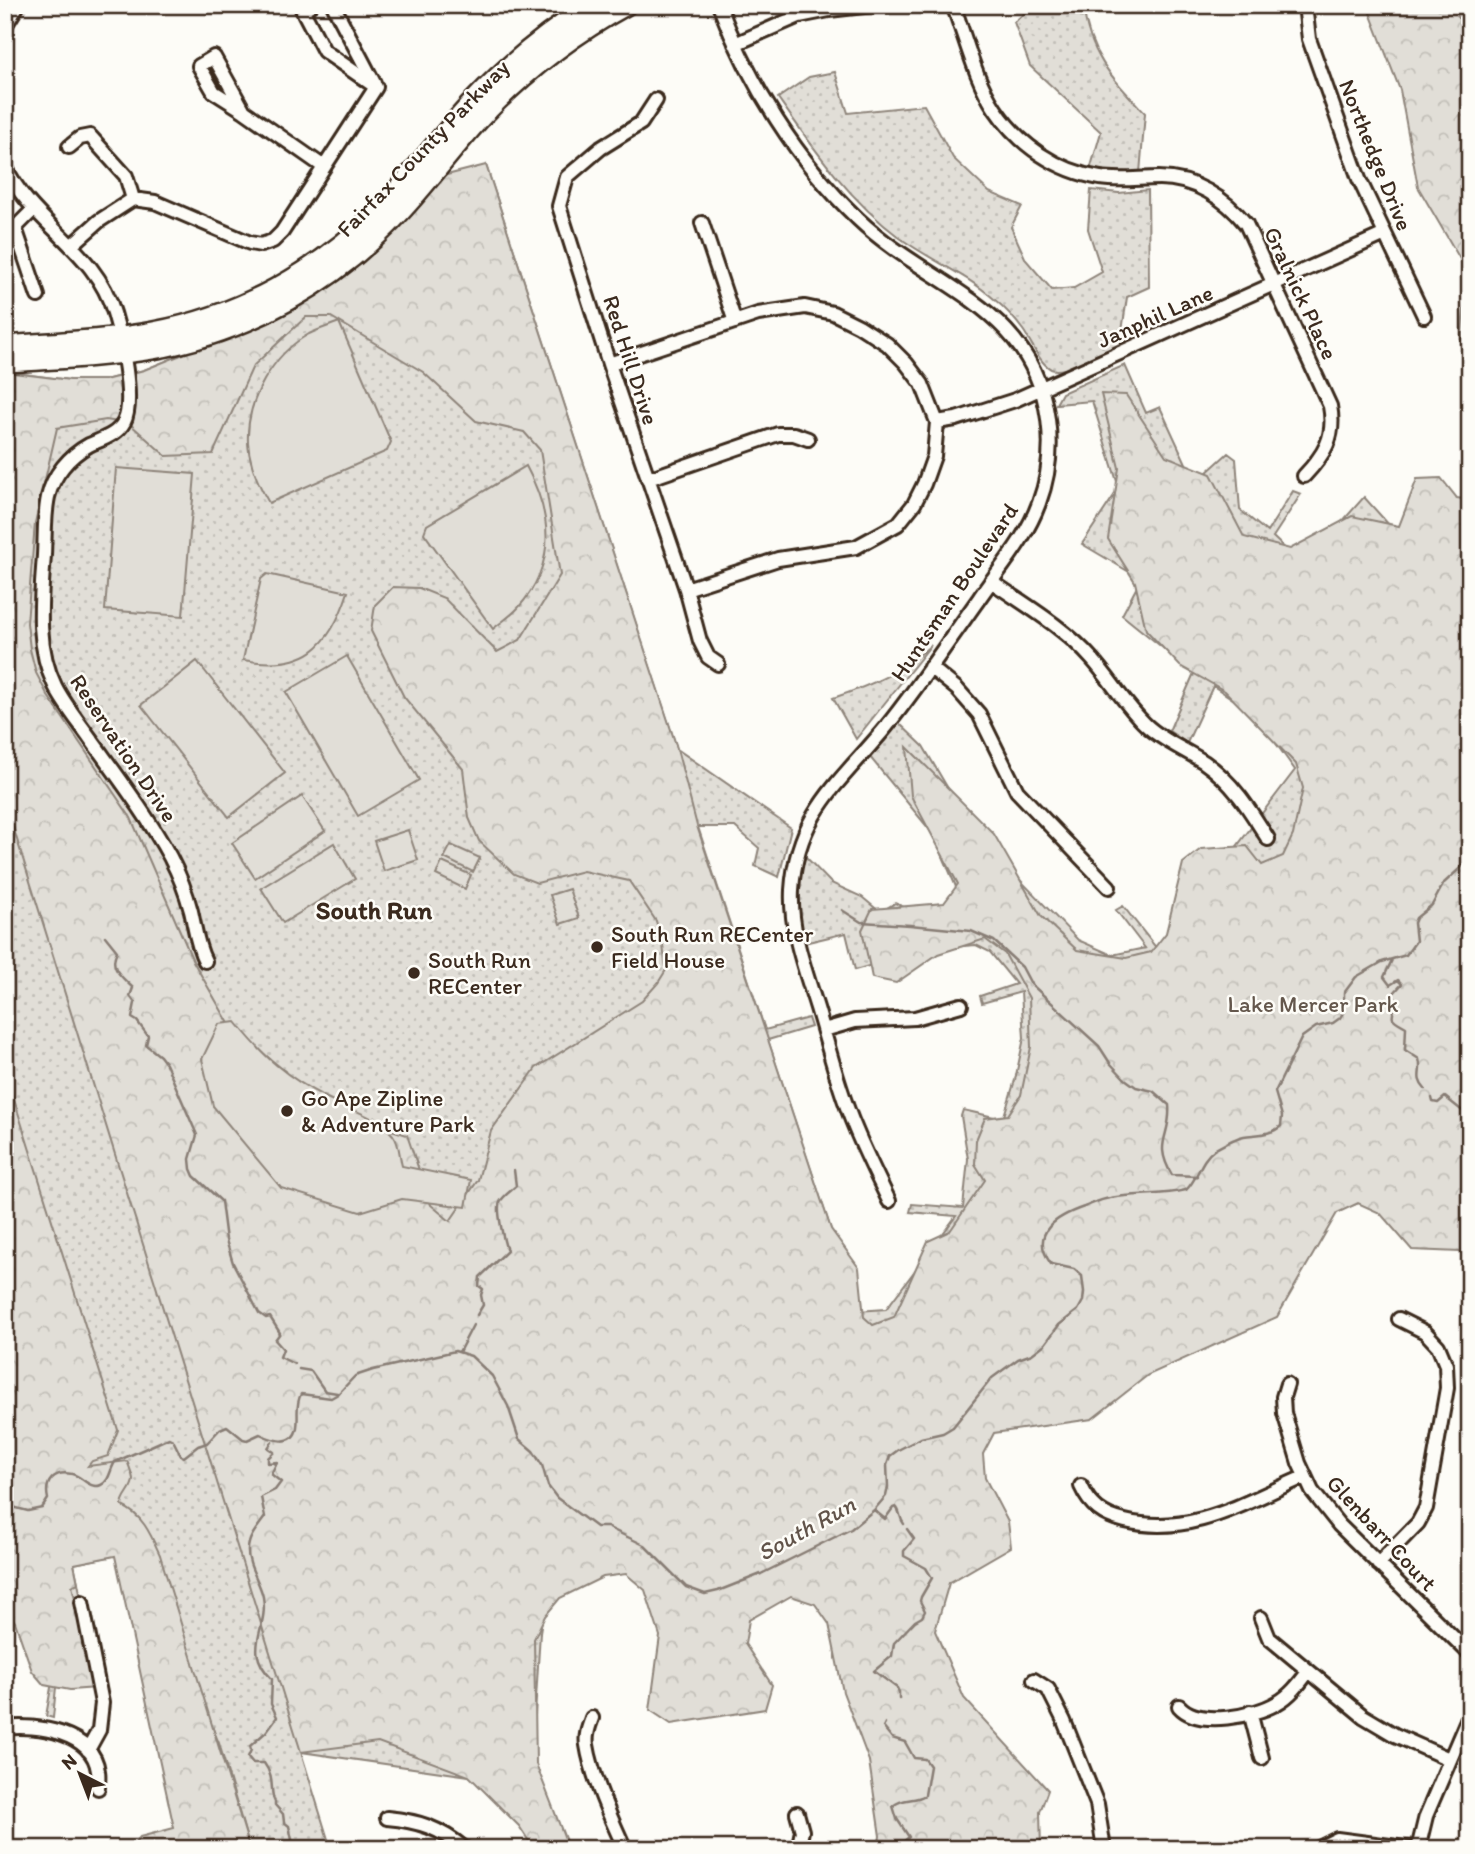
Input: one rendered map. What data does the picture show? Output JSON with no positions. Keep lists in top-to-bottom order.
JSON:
{
  "streets": {
    "highway": ["Fairfax County Parkway"],
    "street": [
      "Northedge Drive",
      "Gralnick Place",
      "Janphil Lane",
      "Red Hill Drive",
      "Huntsman Boulevard",
      "Reservation Drive",
      "Glenbarr Court"
    ]
  },
  "crossings": [
    ["Fairfax County Parkway", "Reservation Drive"],
    ["Northedge Drive", "Janphil Lane"],
    ["Gralnick Place", "Janphil Lane"],
    ["Janphil Lane", "Huntsman Boulevard"]
  ],
  "districts": ["South Run"],
  "water": ["South Run"],
  "parks": ["Lake Mercer Park"],
  "places": ["South Run RECenter Field House", "South Run RECenter", "Go Ape Zipline & Adventure Park"],
  "north": "top left"
}
